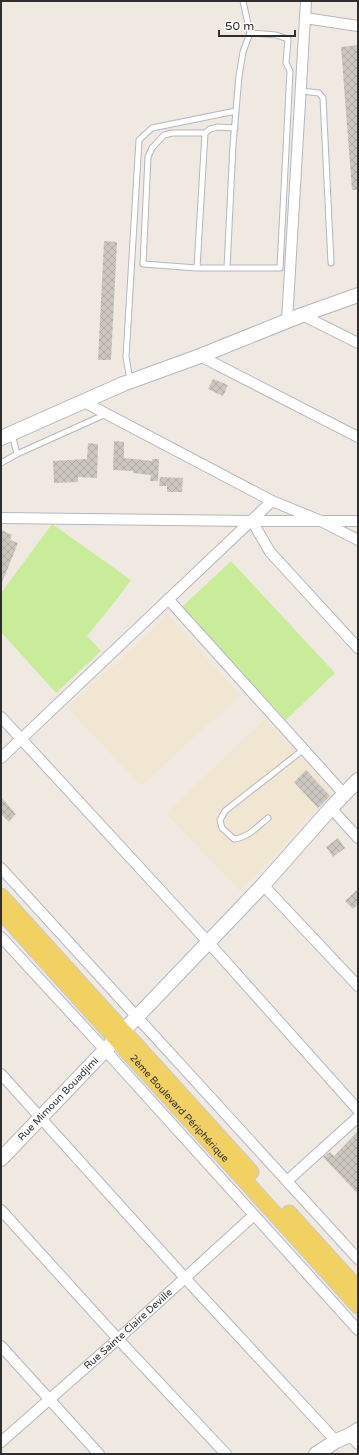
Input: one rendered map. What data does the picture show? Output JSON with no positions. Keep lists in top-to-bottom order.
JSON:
{
  "streets": {
    "main road": ["2ème Boulevard Périphérique"],
    "street": ["Rue Mimoun Bouadjimi", "Rue Sainte Claire Deville"]
  },
  "crossings": [
    ["Rue Mimoun Bouadjimi", "2ème Boulevard Périphérique"]
  ],
  "scale_bar": "50 m"
}
